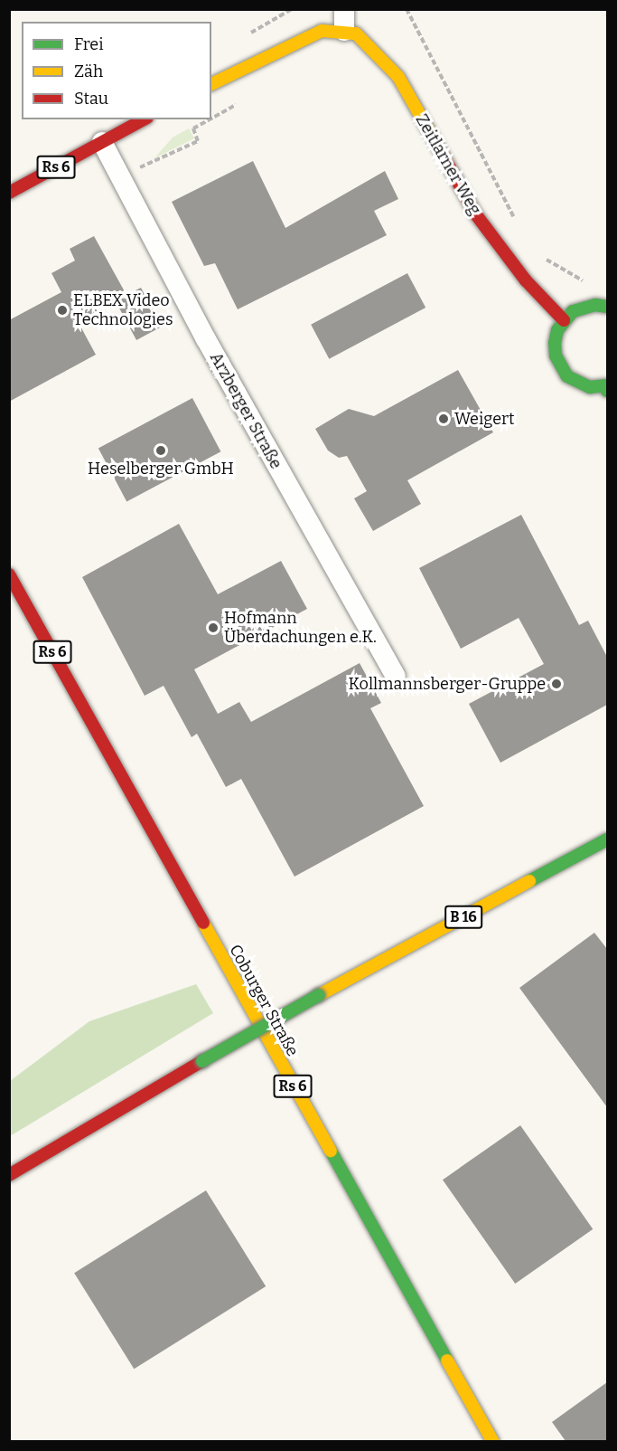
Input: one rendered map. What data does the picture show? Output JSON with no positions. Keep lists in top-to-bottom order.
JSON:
{
  "streets": {
    "main road": [
      "Zeitlarner Weg",
      "Rs 6",
      "B 16",
      "Coburger Straße"
    ],
    "street": ["Arzberger Straße"]
  },
  "crossings": [
    ["Rs 6", "Arzberger Straße"]
  ],
  "places": [
    "ELBEX Video Technologies",
    "Weigert",
    "Heselberger GmbH",
    "Hofmann Überdachungen e.K.",
    "Kollmannsberger-Gruppe"
  ],
  "legend": ["Frei", "Zäh", "Stau"]
}
